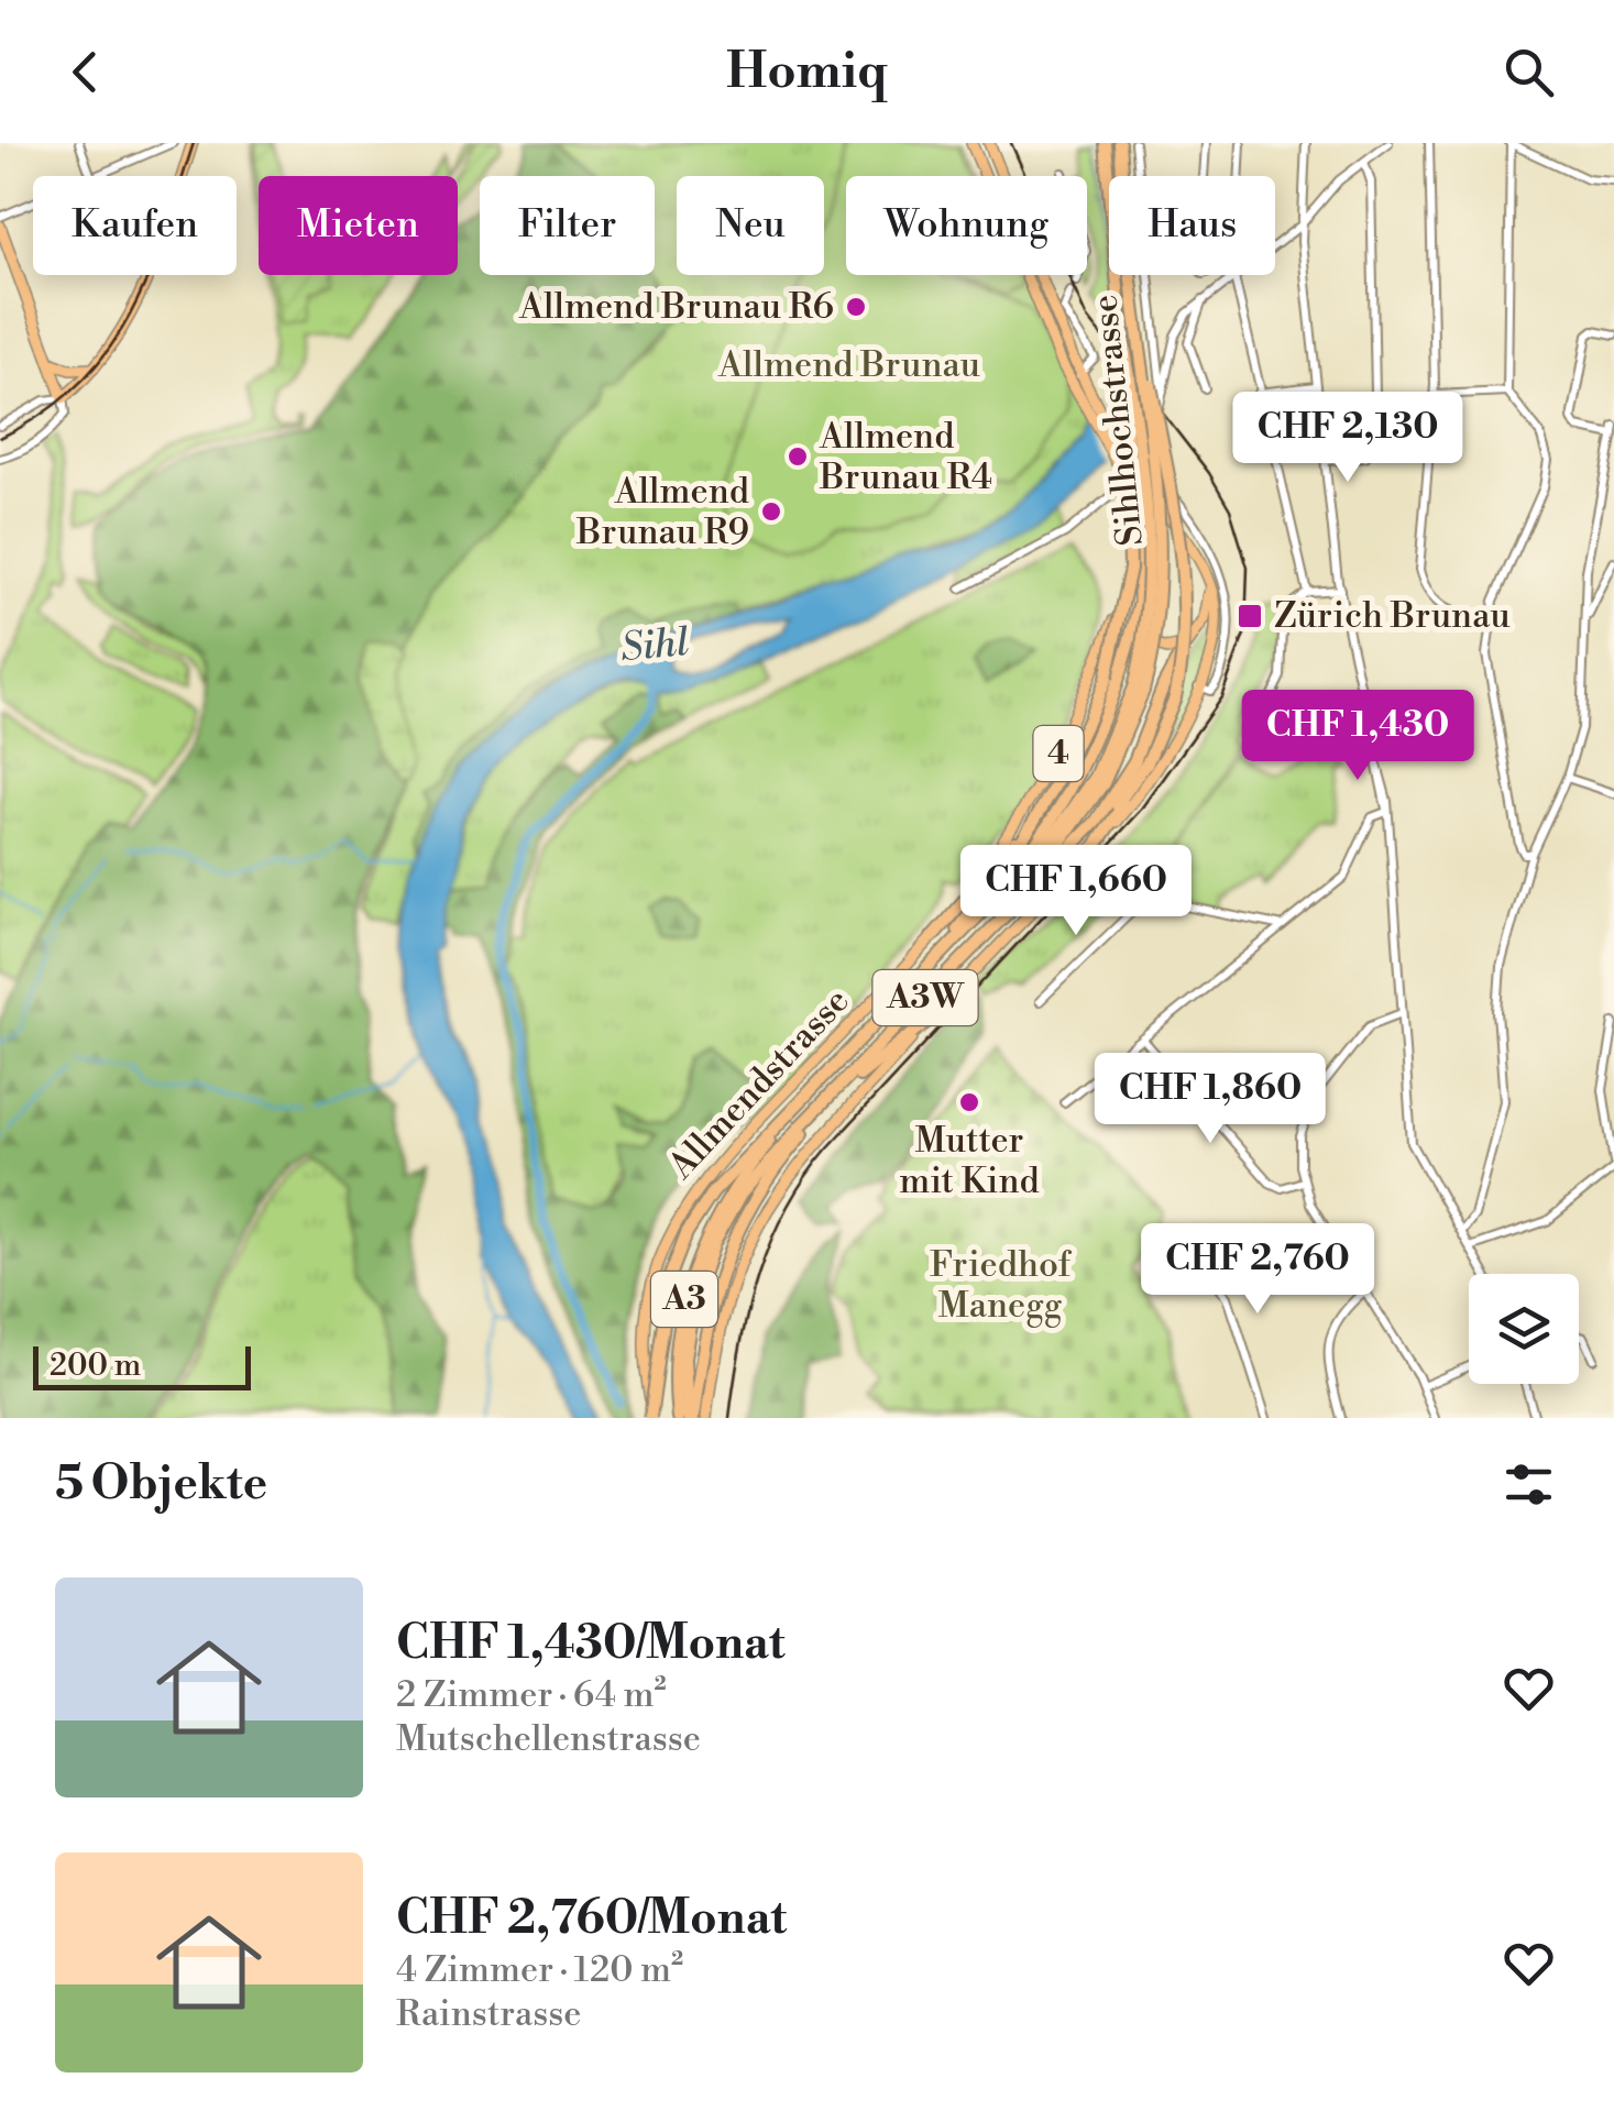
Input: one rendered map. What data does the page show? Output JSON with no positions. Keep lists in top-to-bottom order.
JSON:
{
  "streets": {
    "highway": ["Sihlhochstrasse", "A3W", "A3"],
    "main road": ["4", "Allmendstrasse"]
  },
  "crossings": [
    ["Sihlhochstrasse", "A3W"],
    ["4", "Allmendstrasse"],
    ["A3W", "A3"],
    ["Allmendstrasse", "A3"]
  ],
  "water": ["Sihl"],
  "parks": ["Allmend Brunau", "Friedhof Manegg"],
  "places": {
    "other": [
      "Allmend Brunau R6",
      "Allmend Brunau R4",
      "Allmend Brunau R9",
      "Mutter mit Kind"
    ],
    "transit": ["Zürich Brunau"]
  },
  "scale_bar": "200 m",
  "page": {
    "header": "Homiq",
    "chip": [
      "Kaufen",
      "Mieten",
      "Filter",
      "Neu",
      "Wohnung",
      "Haus"
    ],
    "price": [
      "CHF 2,130",
      "CHF 1,430",
      "CHF 1,660",
      "CHF 1,860",
      "CHF 2,760"
    ],
    "scale": "200 m",
    "heading": "5 Objekte",
    "list": [
      {
        "name": "CHF 1,430/Monat",
        "note": "2 Zimmer · 64 m² · Mutschellenstrasse"
      },
      {
        "name": "CHF 2,760/Monat",
        "note": "4 Zimmer · 120 m² · Rainstrasse"
      }
    ]
  }
}
